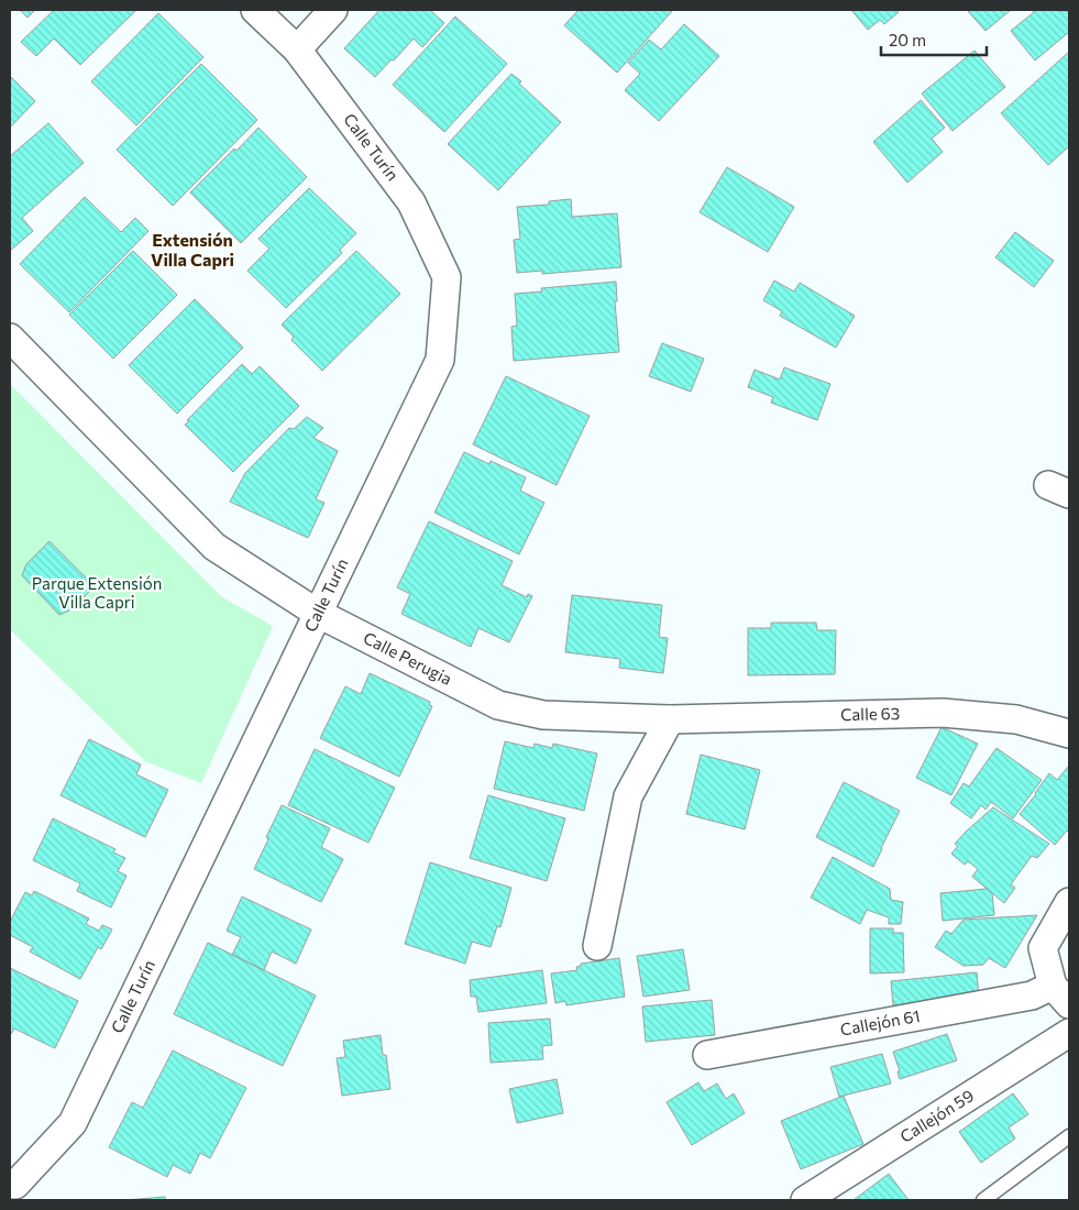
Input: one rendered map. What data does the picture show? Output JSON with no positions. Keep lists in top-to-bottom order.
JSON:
{
  "streets": {
    "street": [
      "Calle Turín",
      "Calle Perugia",
      "Calle 63",
      "Callejón 61",
      "Callejón 59"
    ]
  },
  "crossings": [
    ["Calle Turín", "Calle Perugia"],
    ["Calle Perugia", "Calle 63"]
  ],
  "districts": ["Extensión Villa Capri"],
  "parks": ["Parque Extensión Villa Capri"],
  "scale_bar": "20 m"
}
